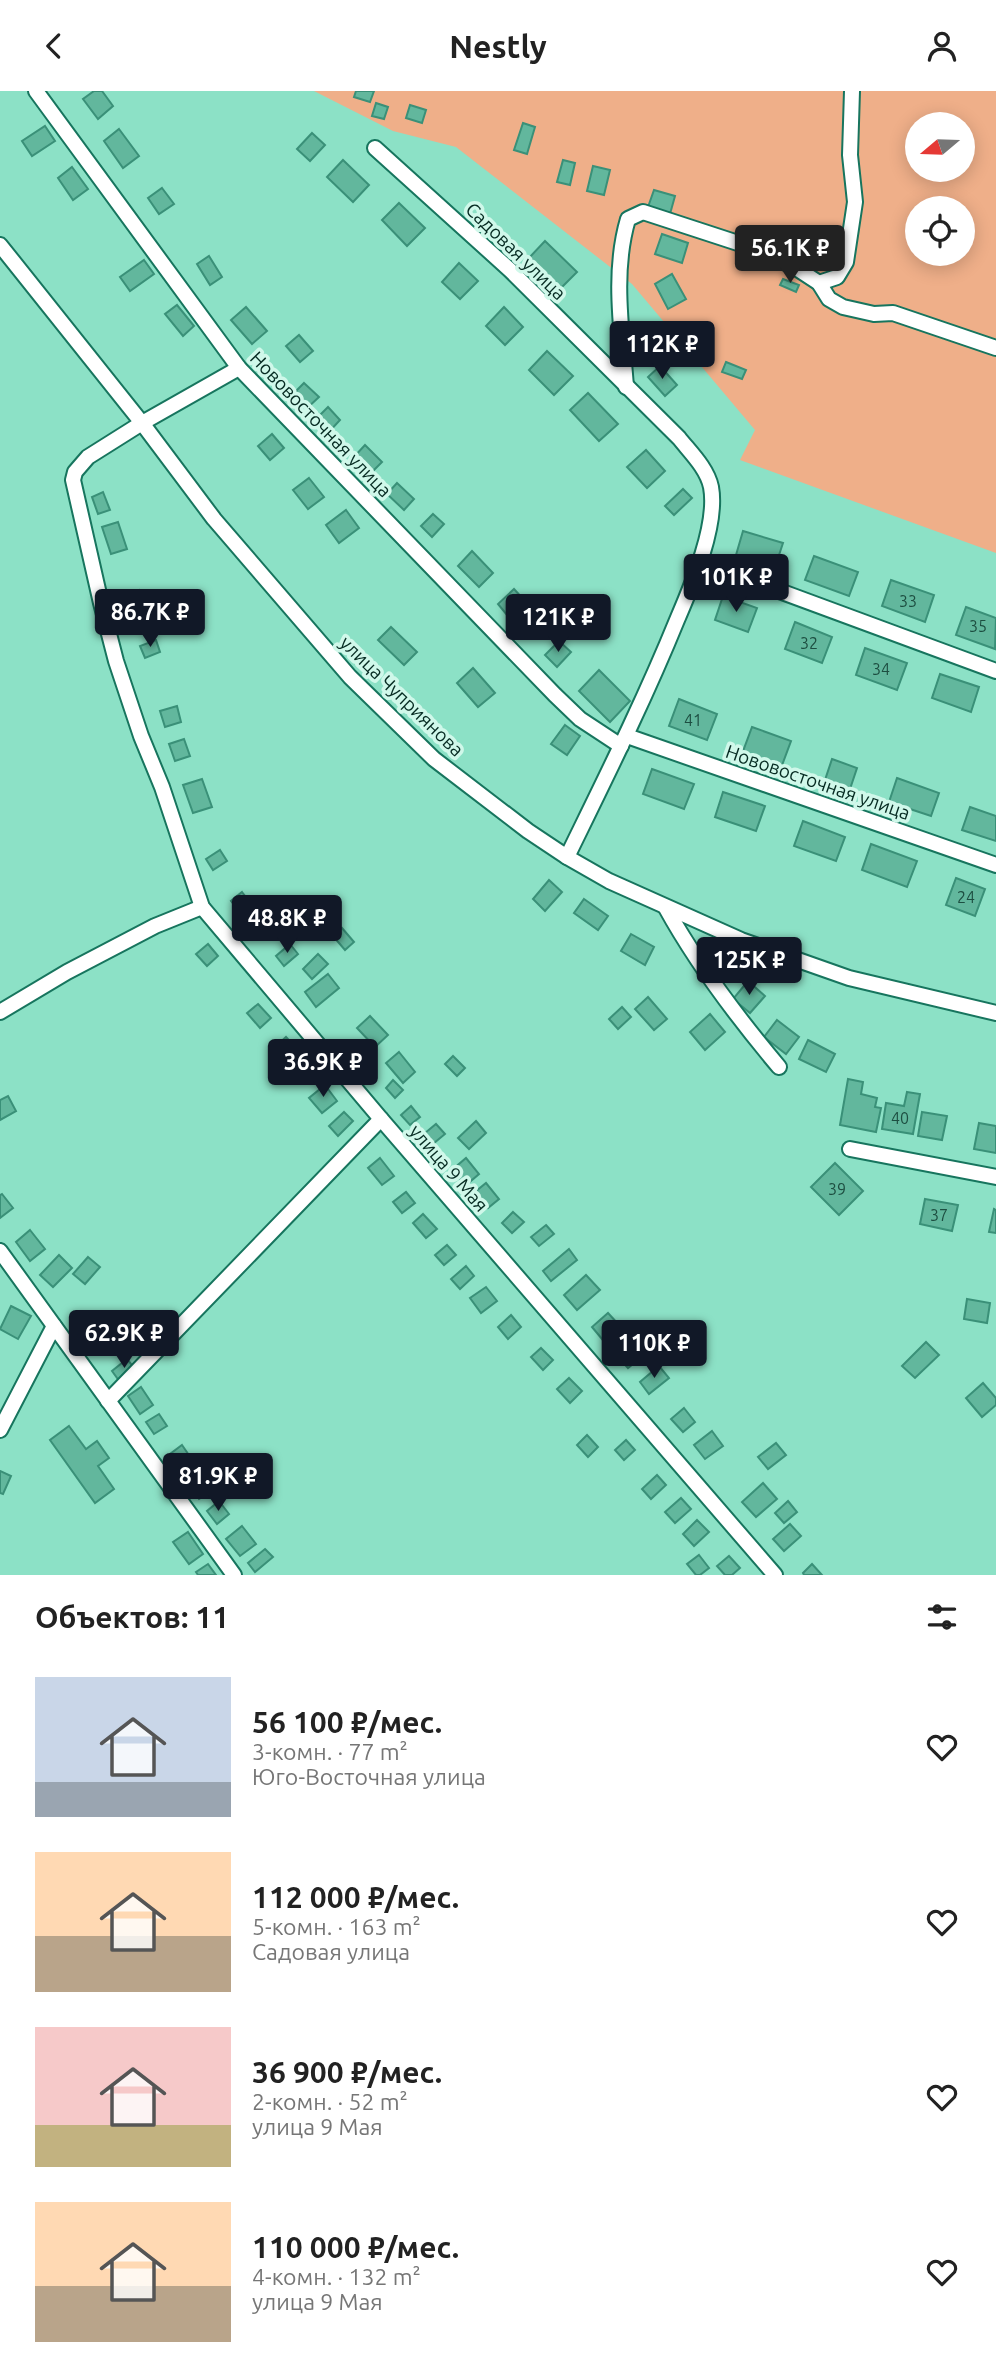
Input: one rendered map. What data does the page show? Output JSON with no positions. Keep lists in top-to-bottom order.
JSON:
{
  "streets": {
    "street": [
      "Садовая улица",
      "Нововосточная улица",
      "улица Чуприянова",
      "улица 9 Мая"
    ]
  },
  "crossings": [
    ["Садовая улица", "Нововосточная улица"],
    ["Садовая улица", "улица Чуприянова"],
    ["Нововосточная улица", "улица 9 Мая"],
    ["улица Чуприянова", "улица 9 Мая"]
  ],
  "house_numbers": [
    "33",
    "35",
    "32",
    "34",
    "41",
    "24",
    "40",
    "39",
    "37"
  ],
  "north": "left",
  "page": {
    "header": "Nestly",
    "price": [
      "56.1K ₽",
      "112K ₽",
      "101K ₽",
      "86.7K ₽",
      "121K ₽",
      "48.8K ₽",
      "125K ₽",
      "36.9K ₽",
      "62.9K ₽",
      "110K ₽",
      "81.9K ₽"
    ],
    "heading": "Объектов: 11",
    "list": [
      {
        "name": "56 100 ₽/мес.",
        "note": "3-комн. · 77 m² · Юго-Восточная улица"
      },
      {
        "name": "112 000 ₽/мес.",
        "note": "5-комн. · 163 m² · Садовая улица"
      },
      {
        "name": "36 900 ₽/мес.",
        "note": "2-комн. · 52 m² · улица 9 Мая"
      },
      {
        "name": "110 000 ₽/мес.",
        "note": "4-комн. · 132 m² · улица 9 Мая"
      }
    ]
  }
}
